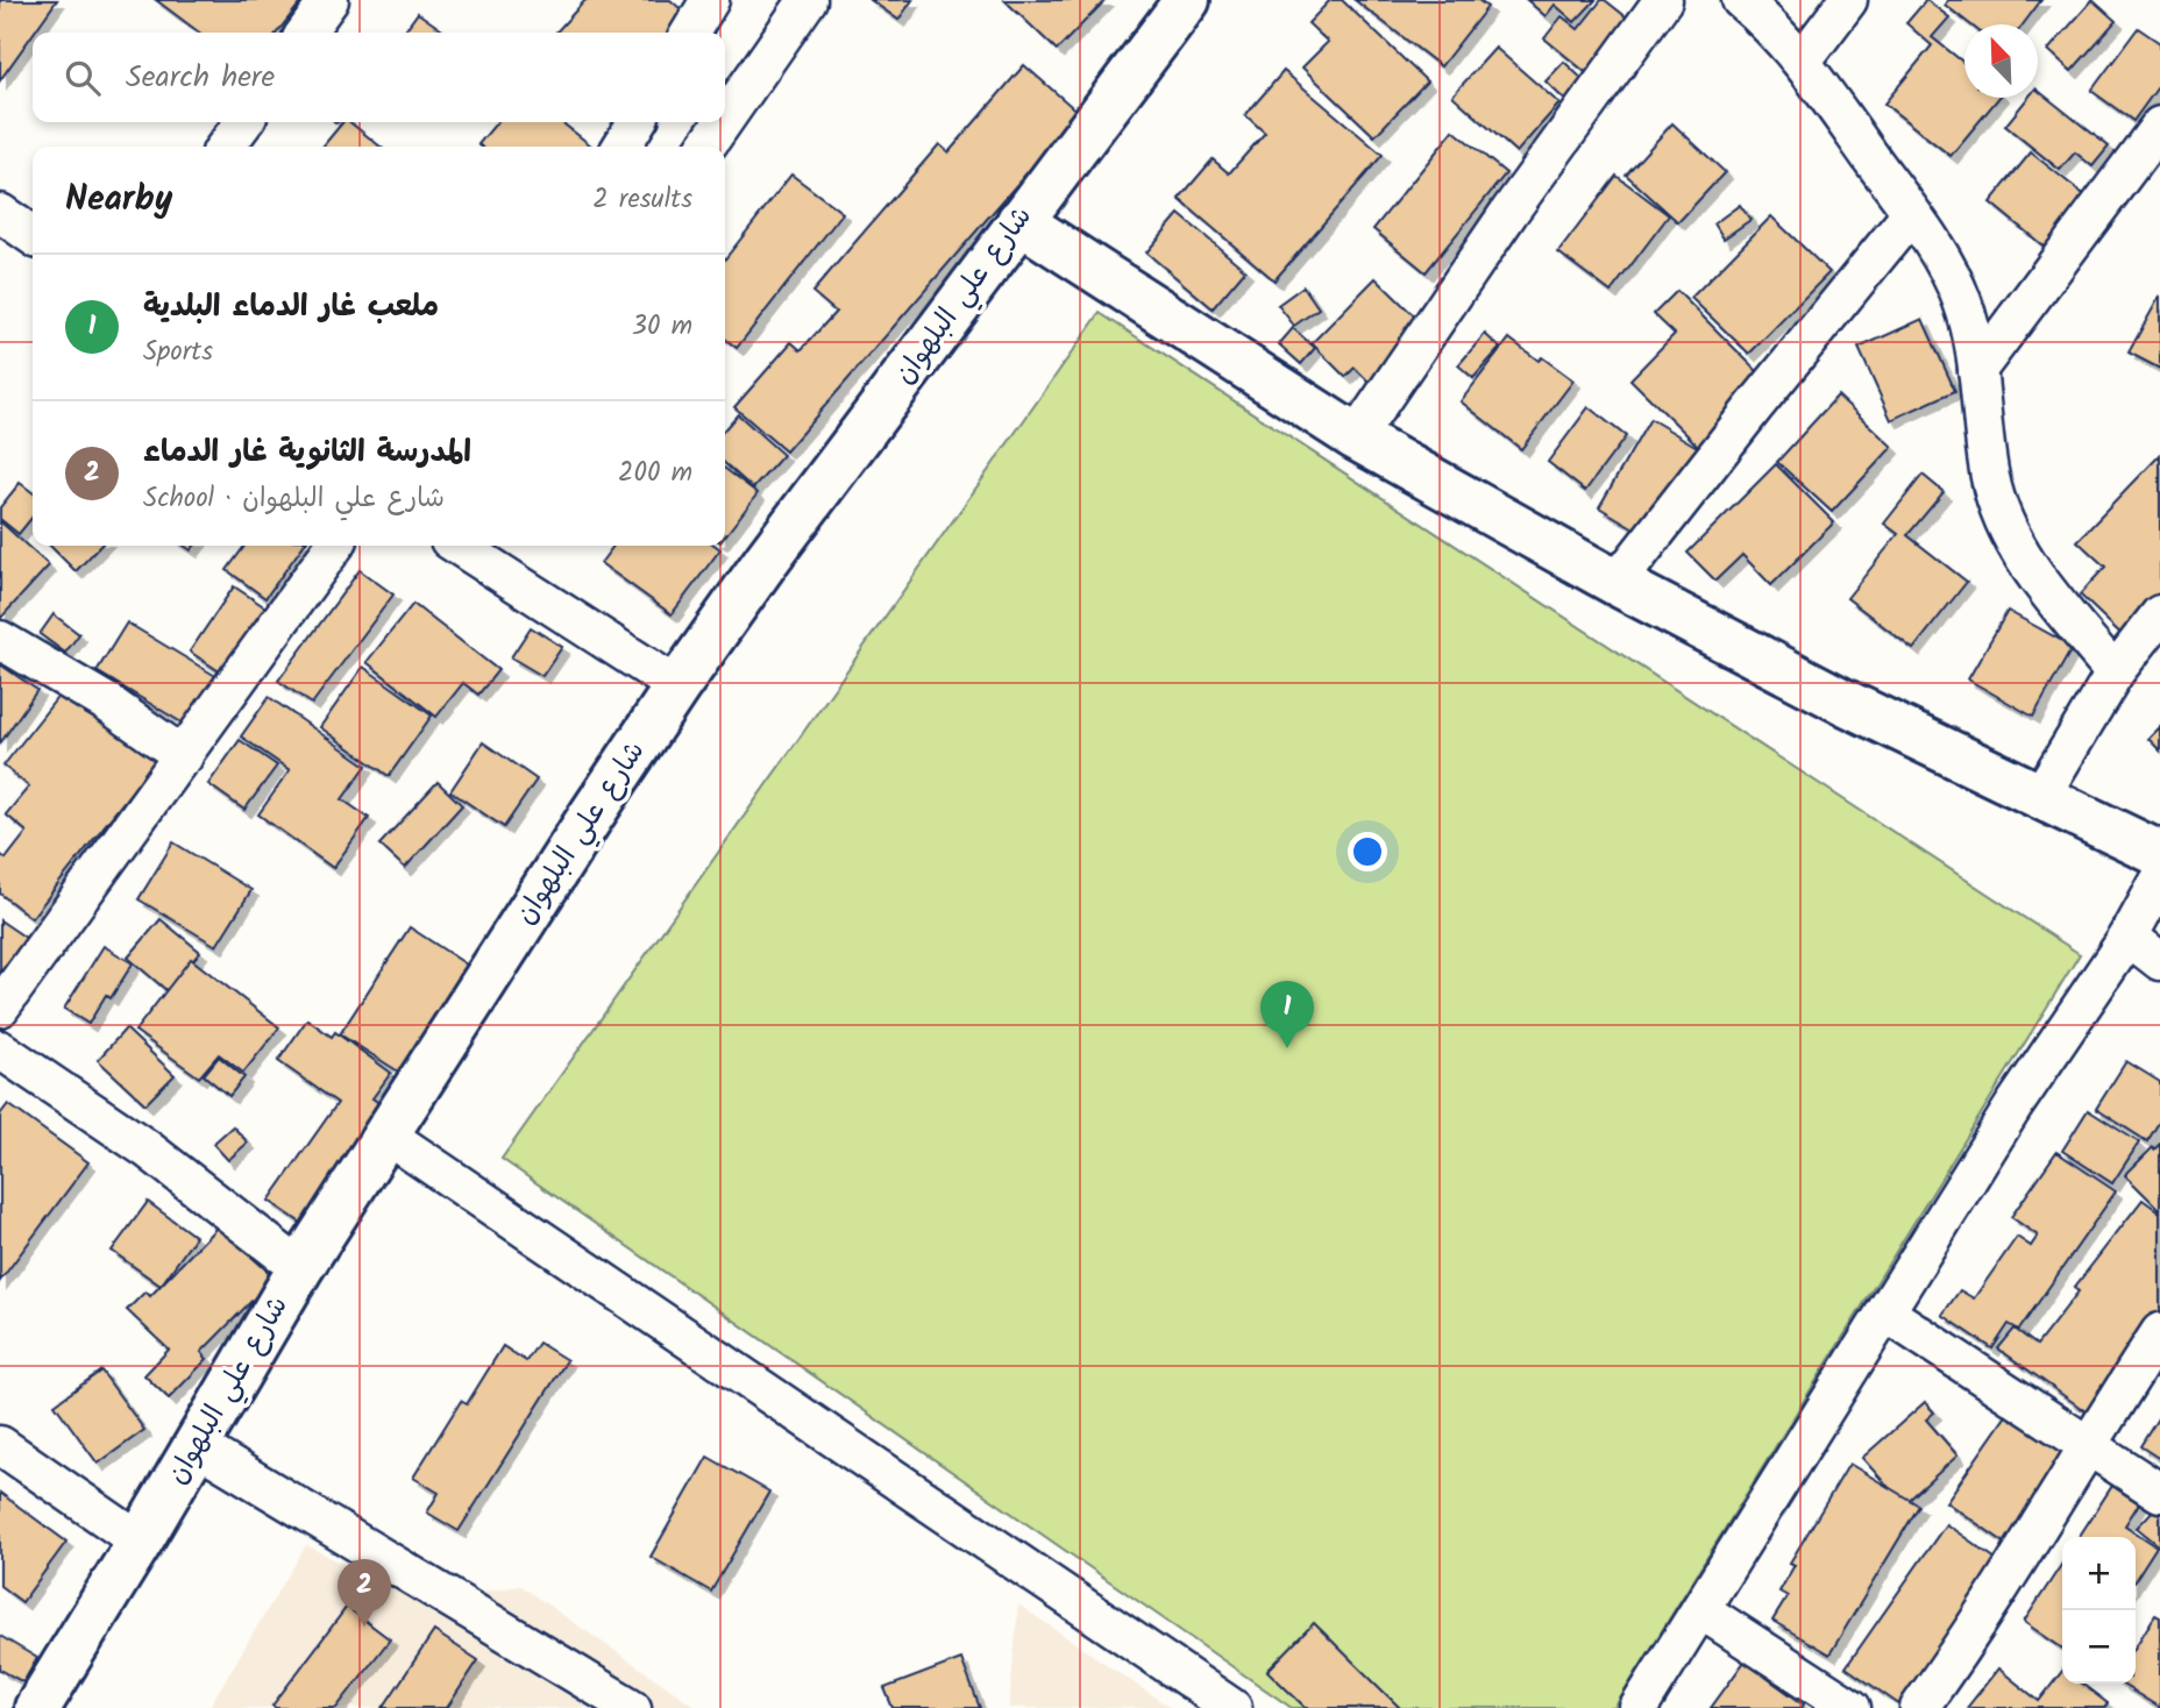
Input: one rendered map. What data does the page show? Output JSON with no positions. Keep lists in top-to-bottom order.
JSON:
{
  "streets": {
    "street": ["شارع علي البلهوان"]
  },
  "north": "top left",
  "page": {
    "search": "Search here",
    "heading": ["Nearby", "2 results"],
    "list": [
      {
        "mark": "1",
        "name": "ملعب غار الدماء البلدية",
        "note": "Sports",
        "value": "30 m"
      },
      {
        "mark": "2",
        "name": "المدرسة الثانوية غار الدماء",
        "note": "School · شارع علي البلهوان",
        "value": "200 m"
      }
    ],
    "pins": ["1", "2"],
    "map_buttons": ["+", "−"]
  }
}
